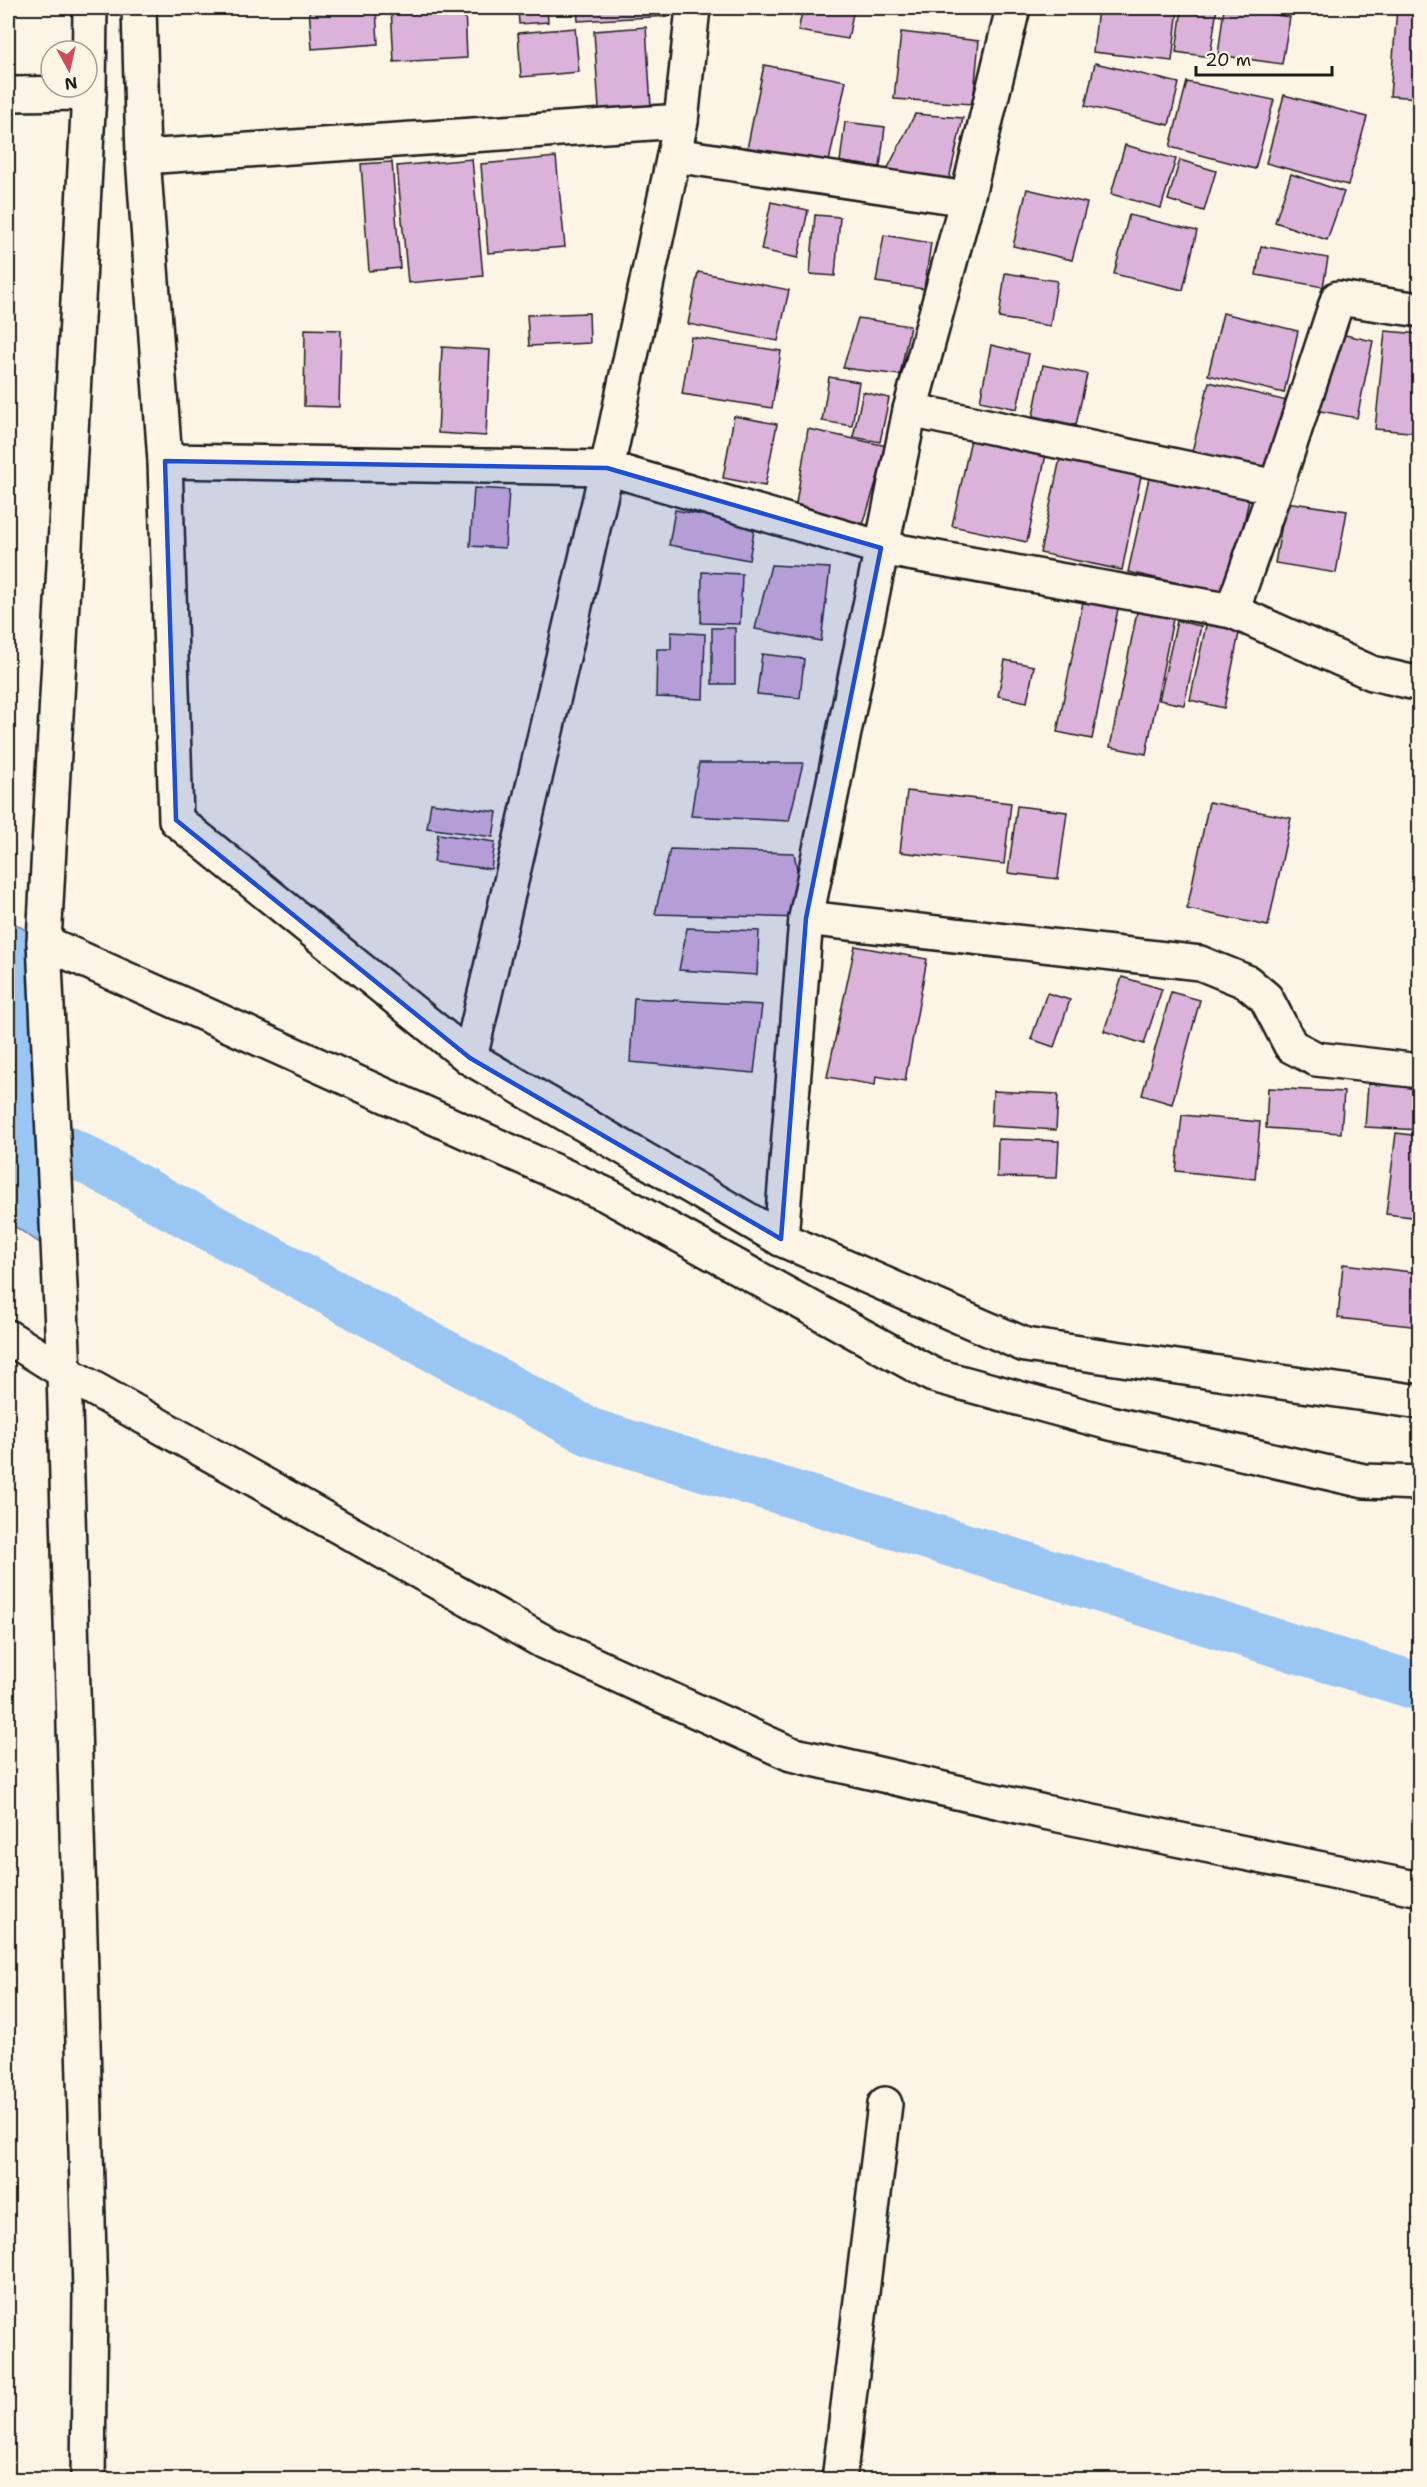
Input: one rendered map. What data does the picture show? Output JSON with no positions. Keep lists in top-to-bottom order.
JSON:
{
  "scale_bar": "20 m",
  "north": "bottom"
}
